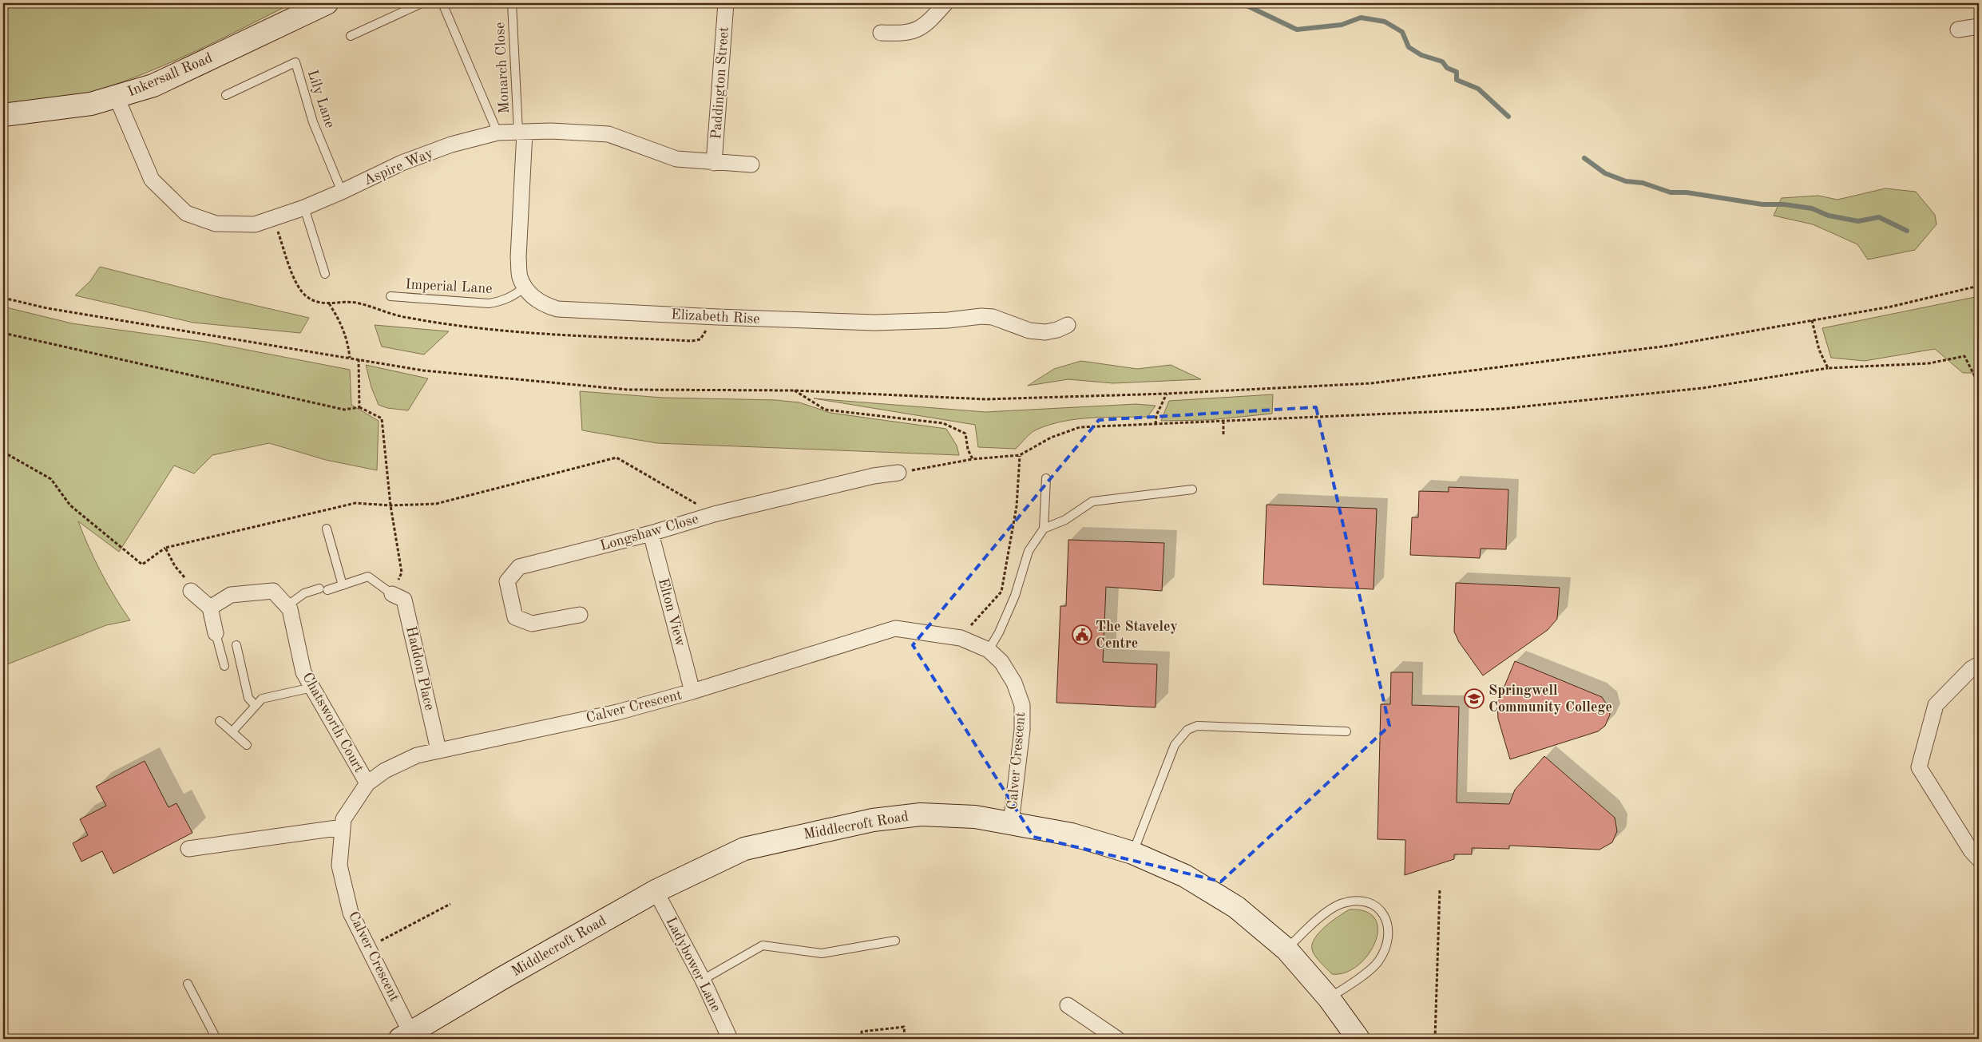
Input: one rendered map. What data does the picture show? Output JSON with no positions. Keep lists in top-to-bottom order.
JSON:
{
  "streets": {
    "street": [
      "Inkersall Road",
      "Paddington Street",
      "Aspire Way",
      "Elizabeth Rise",
      "Longshaw Close",
      "Elton View",
      "Haddon Place",
      "Calver Crescent",
      "Chatsworth Court",
      "Middlecroft Road",
      "Ladybower Lane"
    ],
    "lane": ["Monarch Close", "Lily Lane", "Imperial Lane"]
  },
  "crossings": [
    ["Monarch Close", "Aspire Way"],
    ["Monarch Close", "Elizabeth Rise"],
    ["Inkersall Road", "Aspire Way"],
    ["Paddington Street", "Aspire Way"],
    ["Lily Lane", "Aspire Way"],
    ["Aspire Way", "Elizabeth Rise"],
    ["Imperial Lane", "Elizabeth Rise"],
    ["Longshaw Close", "Elton View"],
    ["Elton View", "Calver Crescent"],
    ["Haddon Place", "Calver Crescent"],
    ["Calver Crescent", "Chatsworth Court"],
    ["Calver Crescent", "Middlecroft Road"],
    ["Middlecroft Road", "Ladybower Lane"]
  ],
  "places": {
    "public building": ["The Staveley Centre"],
    "school or university": ["Springwell Community College"]
  }
}
